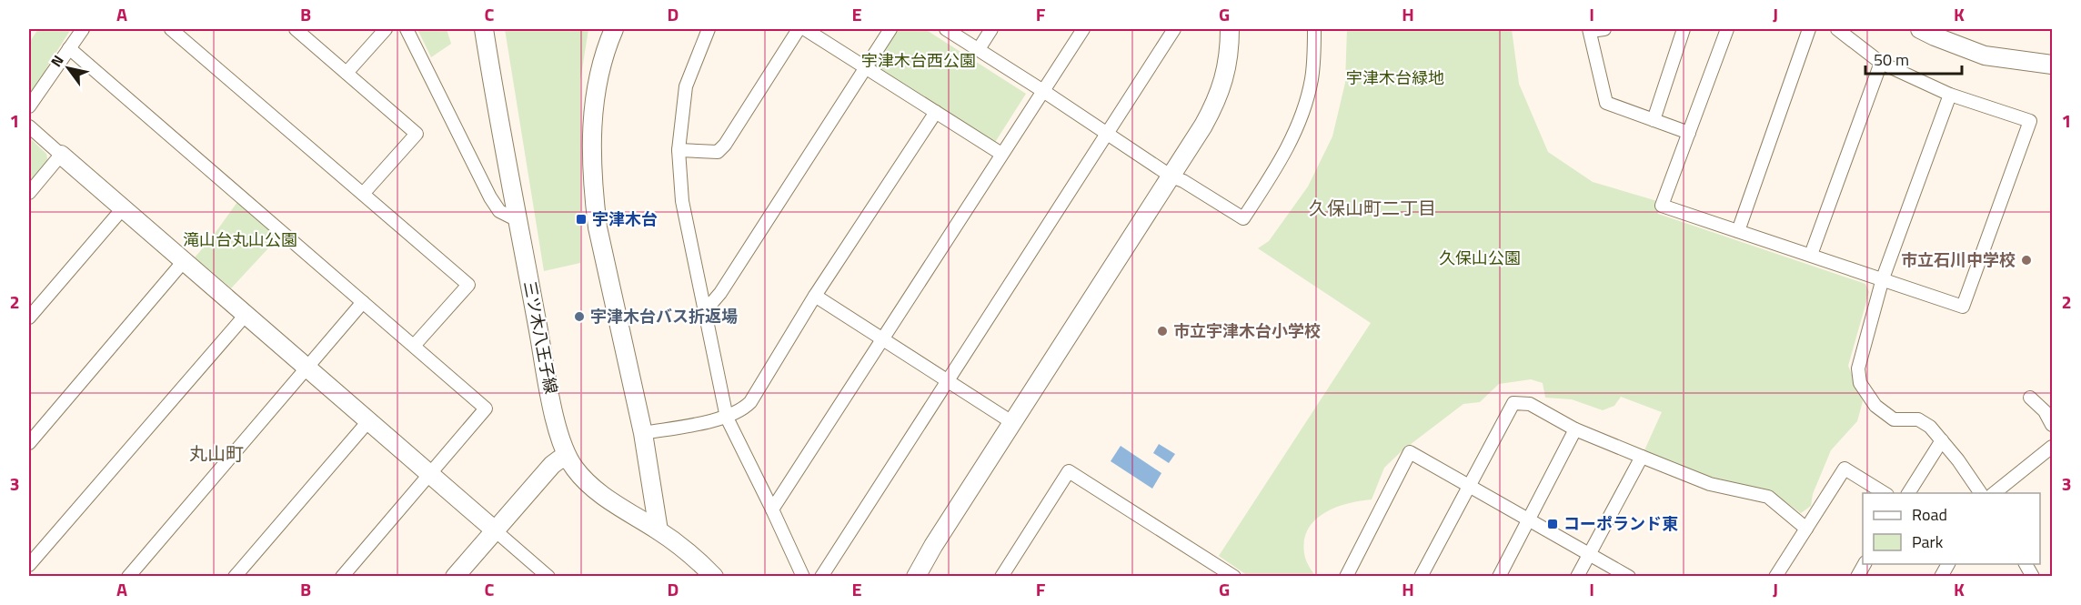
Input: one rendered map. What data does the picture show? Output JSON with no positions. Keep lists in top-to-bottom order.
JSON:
{
  "streets": {
    "street": ["三ツ木八王子線"]
  },
  "districts": ["久保山町二丁目", "丸山町"],
  "parks": [
    "宇津木台西公園",
    "宇津木台緑地",
    "滝山台丸山公園",
    "久保山公園"
  ],
  "places": {
    "transit": ["宇津木台", "コーポランド東"],
    "other": ["市立石川中学校", "宇津木台バス折返場", "市立宇津木台小学校"]
  },
  "legend": ["Road", "Park"],
  "scale_bar": "50 m",
  "north": "top left",
  "grid": {
    "columns": [
      "A",
      "B",
      "C",
      "D",
      "E",
      "F",
      "G",
      "H",
      "I",
      "J",
      "K"
    ],
    "rows": ["1", "2", "3"]
  }
}
